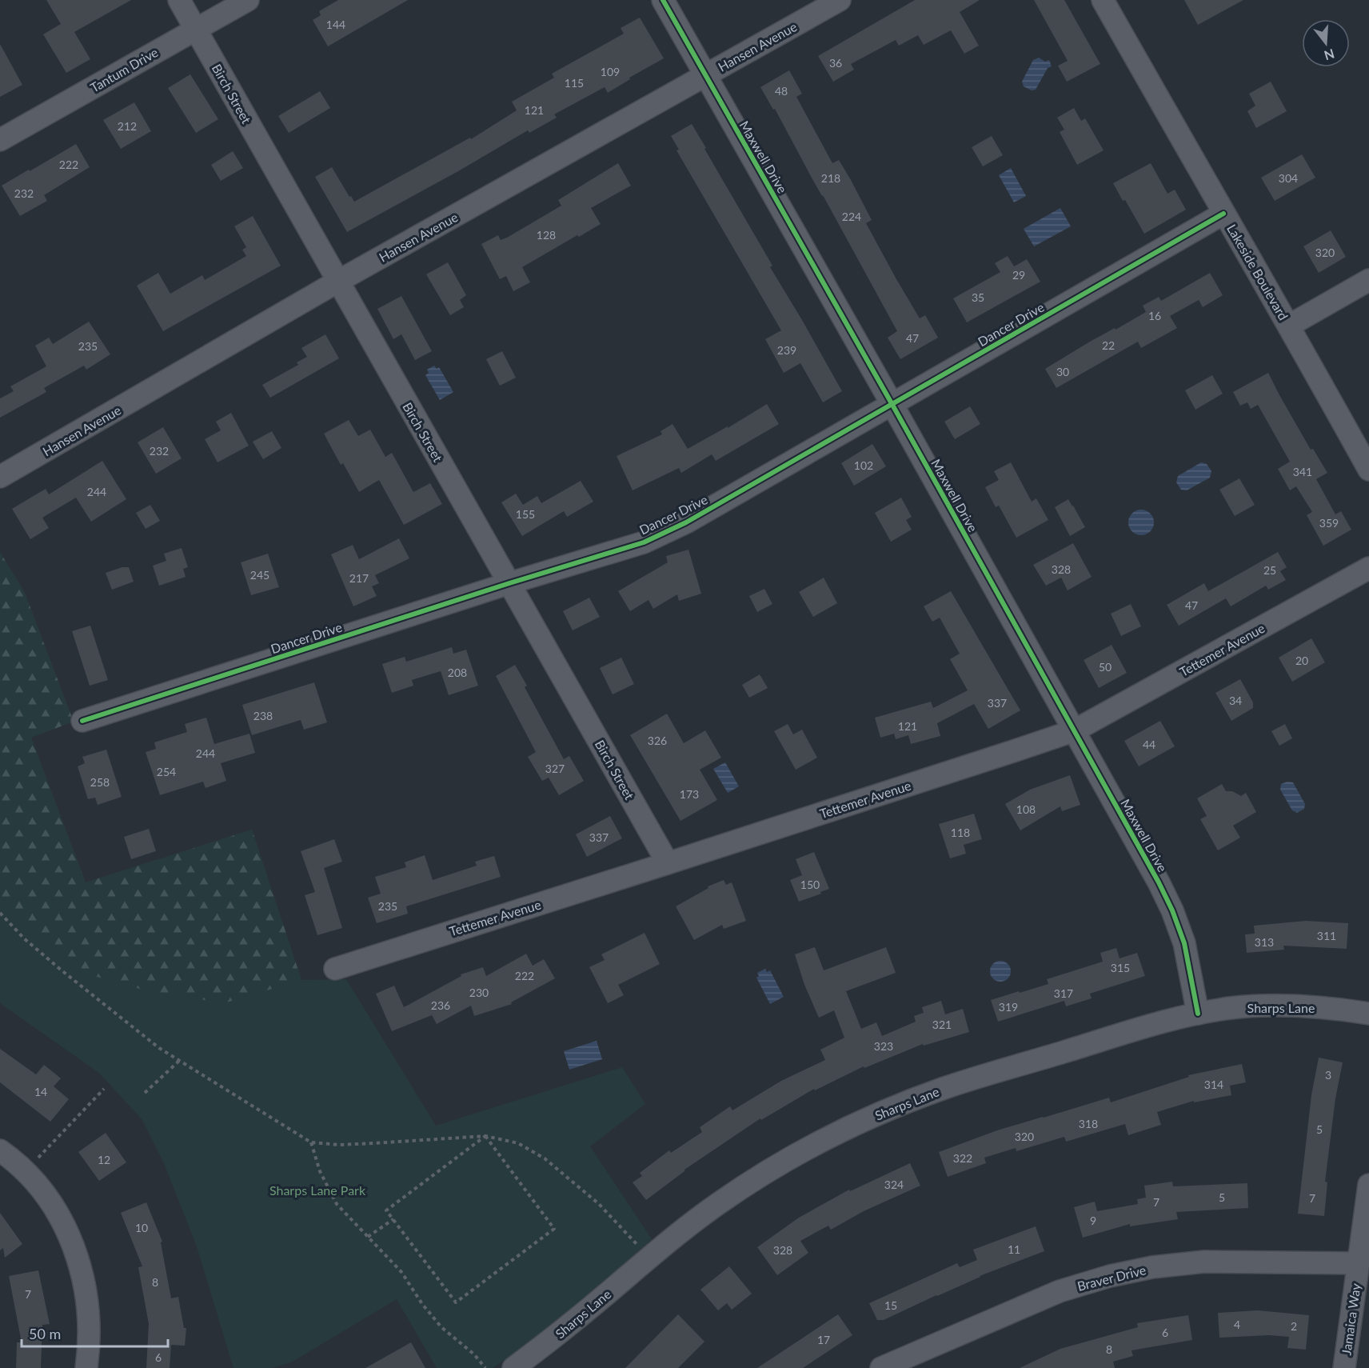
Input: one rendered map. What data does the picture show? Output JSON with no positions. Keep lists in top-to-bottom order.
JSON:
{
  "streets": {
    "street": [
      "Hansen Avenue",
      "Tantum Drive",
      "Birch Street",
      "Maxwell Drive",
      "Lakeside Boulevard",
      "Dancer Drive",
      "Tettemer Avenue",
      "Sharps Lane",
      "Braver Drive",
      "Jamaica Way"
    ]
  },
  "crossings": [
    ["Hansen Avenue", "Birch Street"],
    ["Hansen Avenue", "Maxwell Drive"],
    ["Tantum Drive", "Birch Street"],
    ["Birch Street", "Dancer Drive"],
    ["Birch Street", "Tettemer Avenue"],
    ["Maxwell Drive", "Dancer Drive"],
    ["Maxwell Drive", "Tettemer Avenue"],
    ["Maxwell Drive", "Sharps Lane"],
    ["Lakeside Boulevard", "Dancer Drive"],
    ["Braver Drive", "Jamaica Way"]
  ],
  "parks": ["Sharps Lane Park"],
  "house_numbers": [
    "144",
    "36",
    "109",
    "115",
    "48",
    "121",
    "212",
    "222",
    "218",
    "304",
    "232",
    "224",
    "128",
    "320",
    "29",
    "35",
    "16",
    "47",
    "22",
    "235",
    "239",
    "30",
    "232",
    "102",
    "341",
    "244",
    "155",
    "359",
    "328",
    "25",
    "245",
    "217",
    "47",
    "20",
    "50",
    "208",
    "34",
    "337",
    "238",
    "121",
    "326",
    "44",
    "244",
    "327",
    "254",
    "258",
    "173",
    "108",
    "118",
    "337",
    "150",
    "235",
    "311",
    "313",
    "315",
    "222",
    "230",
    "317",
    "236",
    "319",
    "321",
    "323",
    "3",
    "314",
    "14",
    "318",
    "5",
    "320",
    "322",
    "12",
    "324",
    "5",
    "7",
    "7",
    "9",
    "10",
    "11",
    "328",
    "8",
    "7",
    "15",
    "4",
    "2",
    "6",
    "17",
    "8",
    "6"
  ],
  "scale_bar": "50 m",
  "north": "bottom"
}
